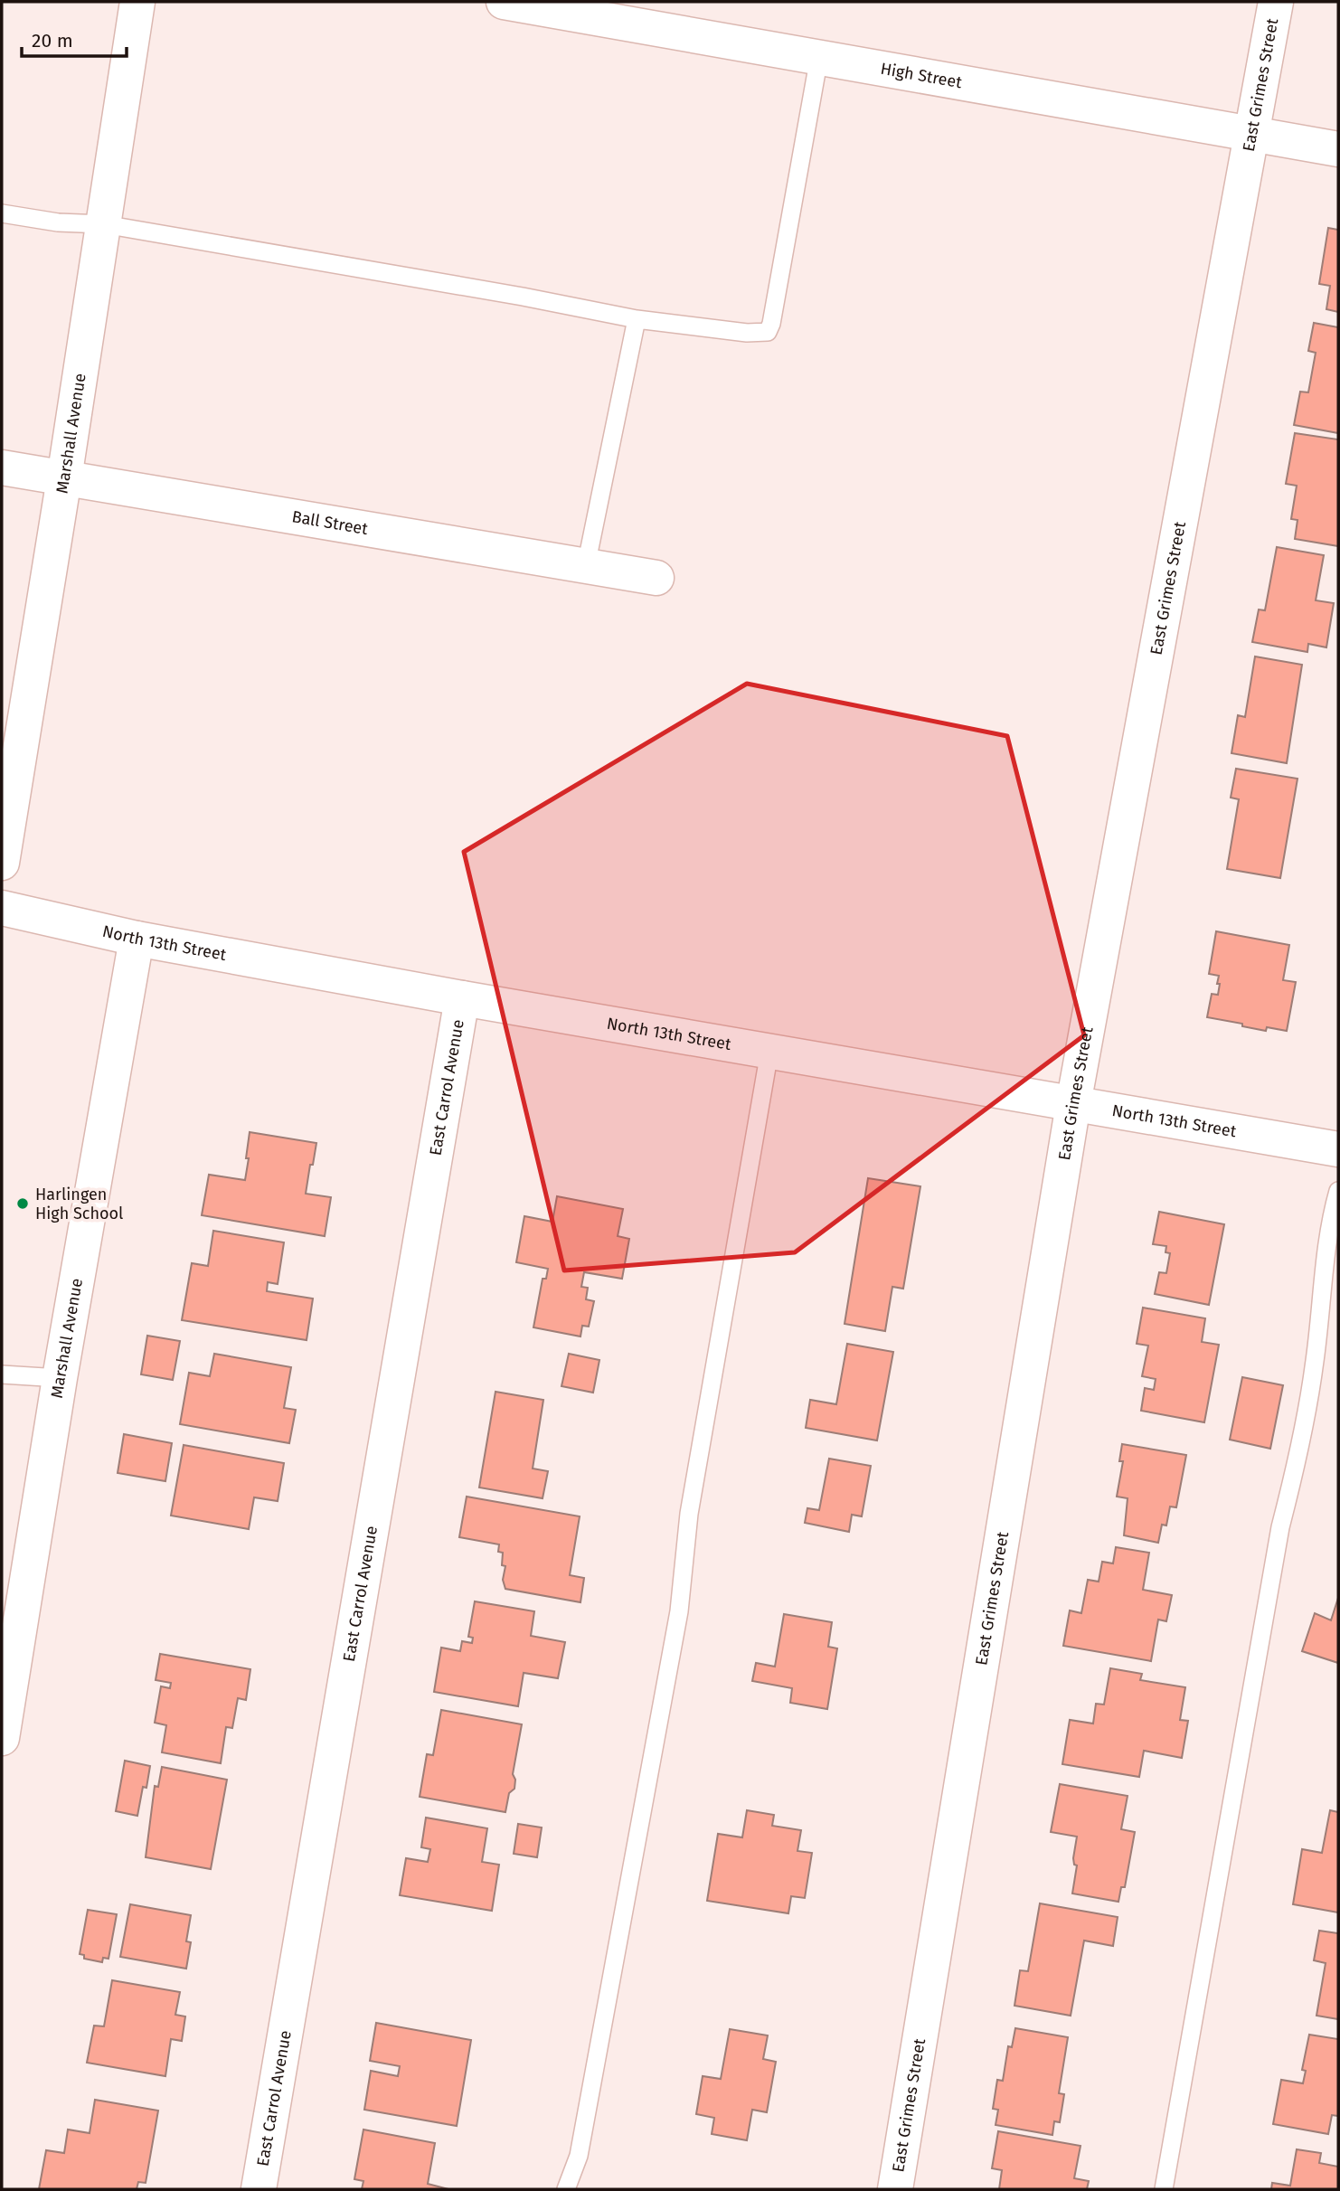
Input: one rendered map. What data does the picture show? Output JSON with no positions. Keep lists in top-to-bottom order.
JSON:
{
  "streets": {
    "street": [
      "High Street",
      "East Grimes Street",
      "Marshall Avenue",
      "Ball Street",
      "North 13th Street",
      "East Carrol Avenue"
    ]
  },
  "crossings": [
    ["High Street", "East Grimes Street"],
    ["East Grimes Street", "North 13th Street"],
    ["Marshall Avenue", "Ball Street"],
    ["Marshall Avenue", "North 13th Street"],
    ["North 13th Street", "East Carrol Avenue"]
  ],
  "places": ["Harlingen High School"],
  "scale_bar": "20 m"
}
